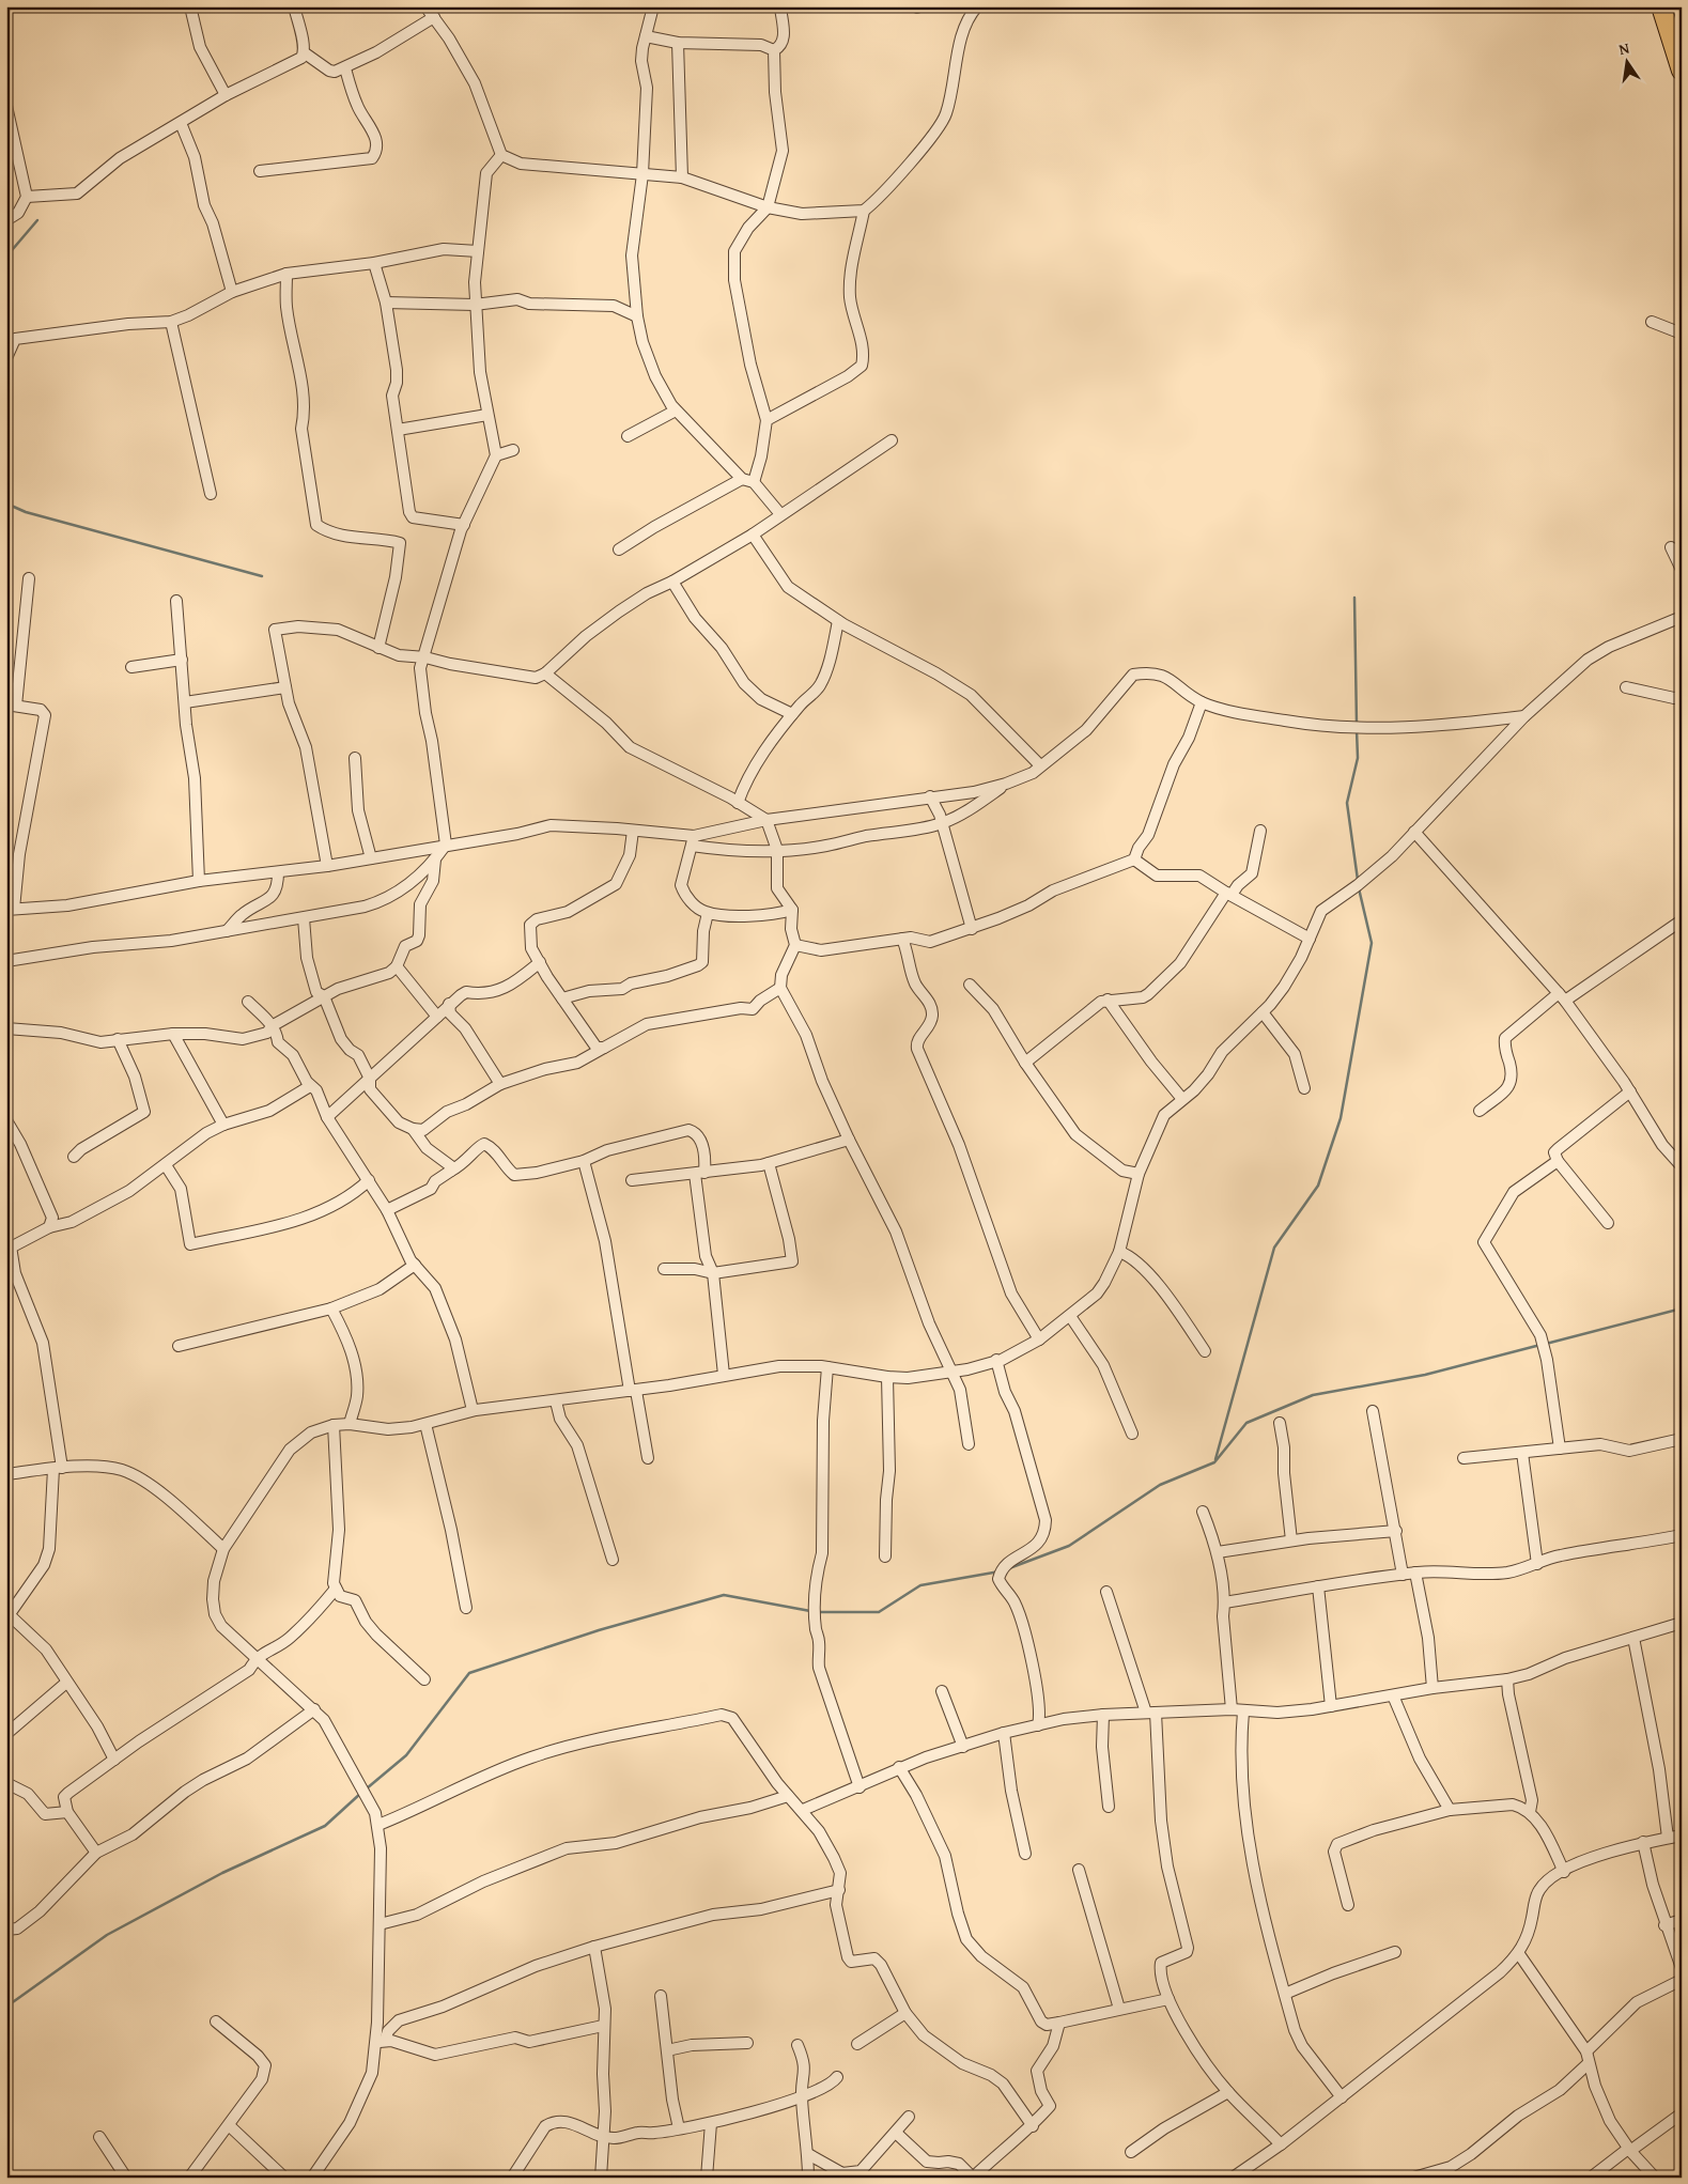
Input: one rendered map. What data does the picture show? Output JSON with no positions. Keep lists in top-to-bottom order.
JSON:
{
  "north": "top"
}
